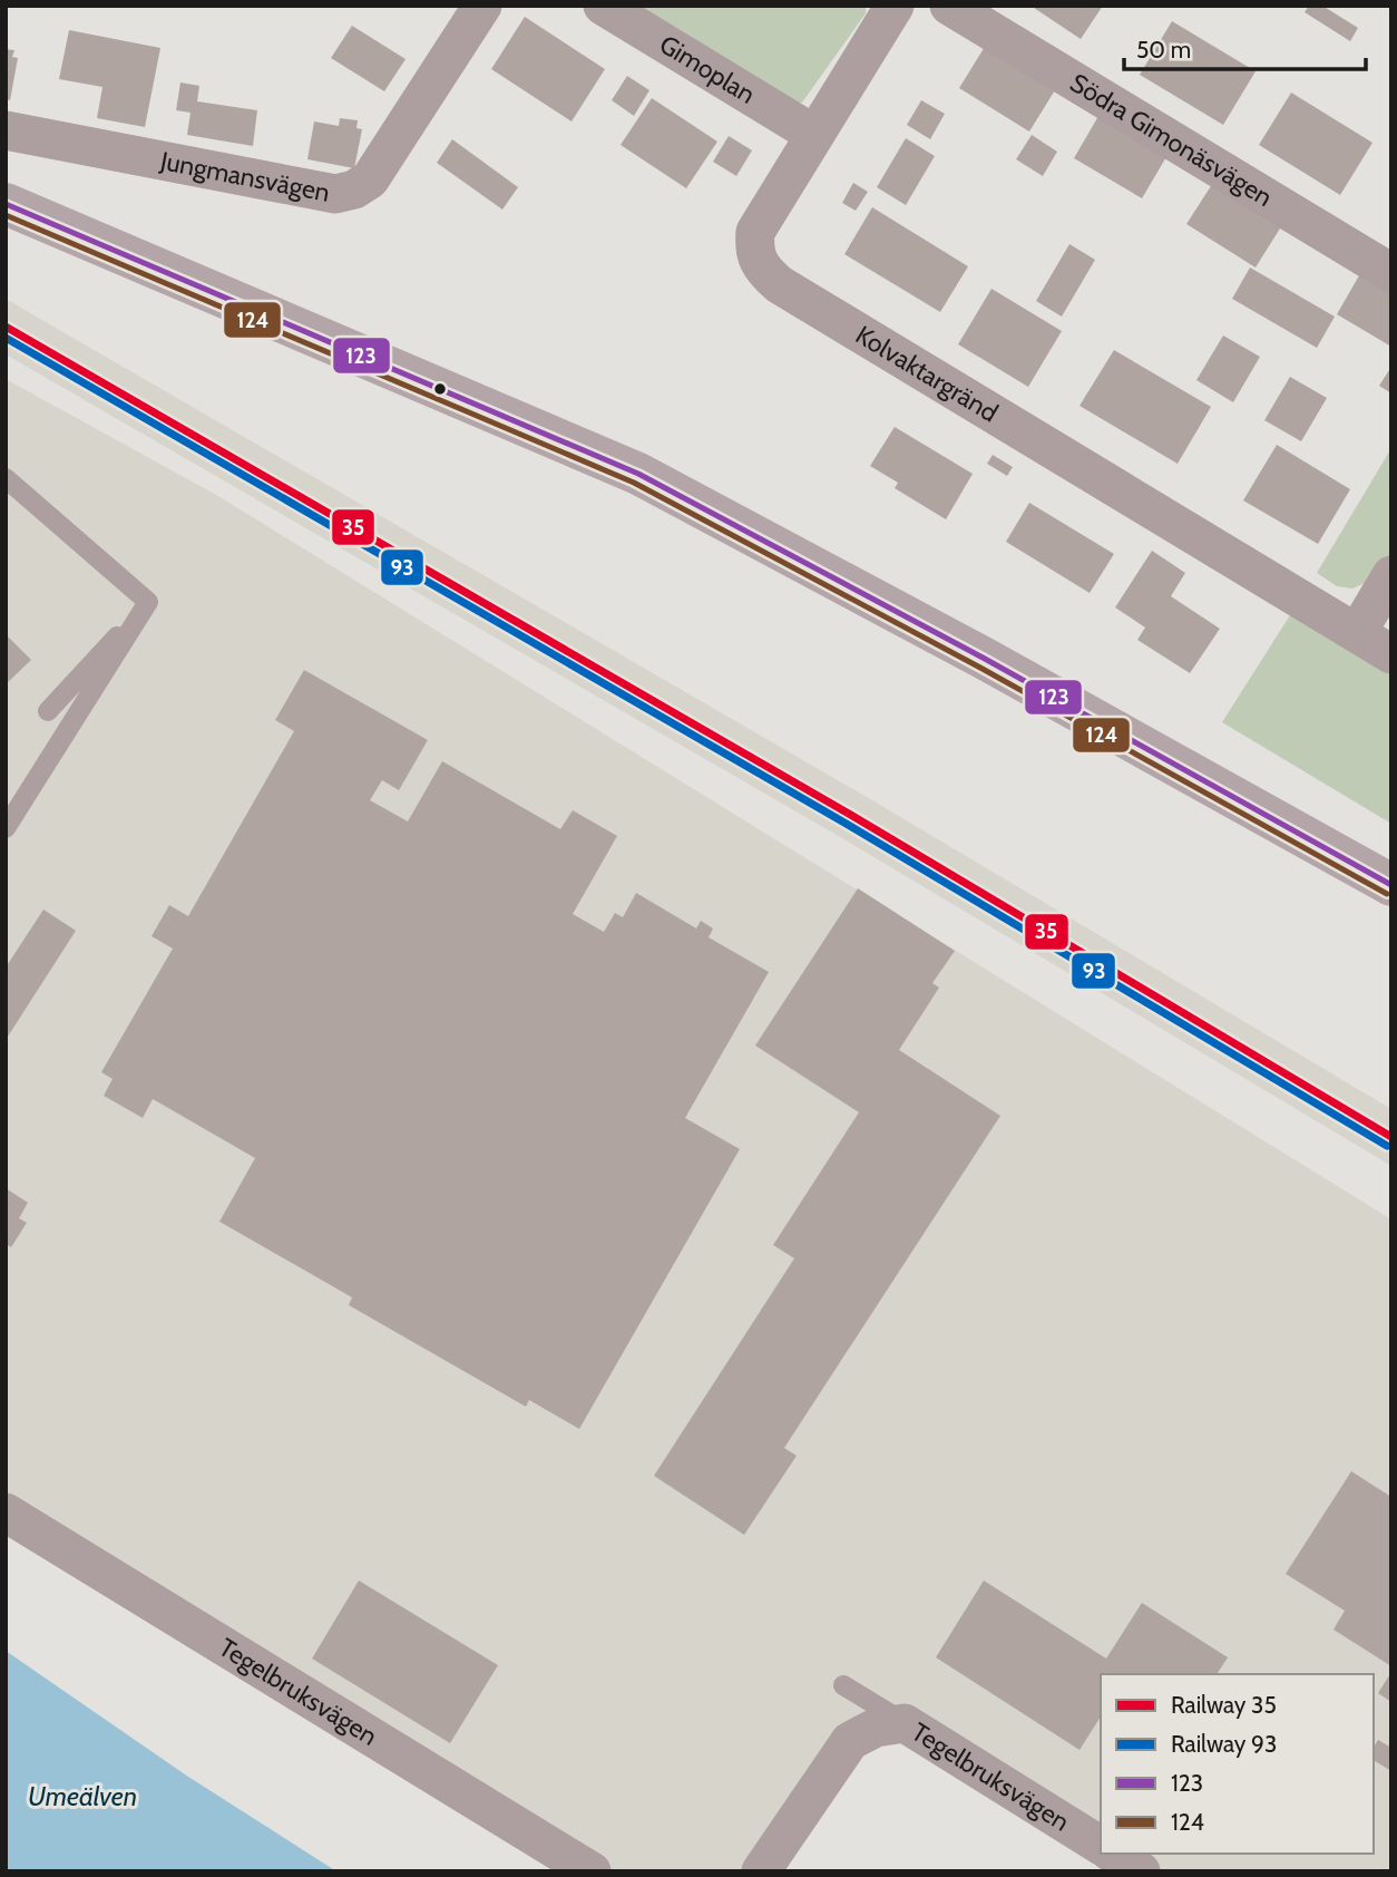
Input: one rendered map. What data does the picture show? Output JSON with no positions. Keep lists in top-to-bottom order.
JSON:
{
  "streets": {
    "street": [
      "Gimoplan",
      "Södra Gimonäsvägen",
      "Jungmansvägen",
      "Kolvaktargränd",
      "Tegelbruksvägen"
    ]
  },
  "crossings": [
    ["Gimoplan", "Kolvaktargränd"]
  ],
  "water": ["Umeälven"],
  "lines": [
    "transit line 123",
    "transit line 124",
    "rail line 35",
    "rail line 93"
  ],
  "legend": [
    "Railway 35",
    "Railway 93",
    "123",
    "124"
  ],
  "scale_bar": "50 m"
}
